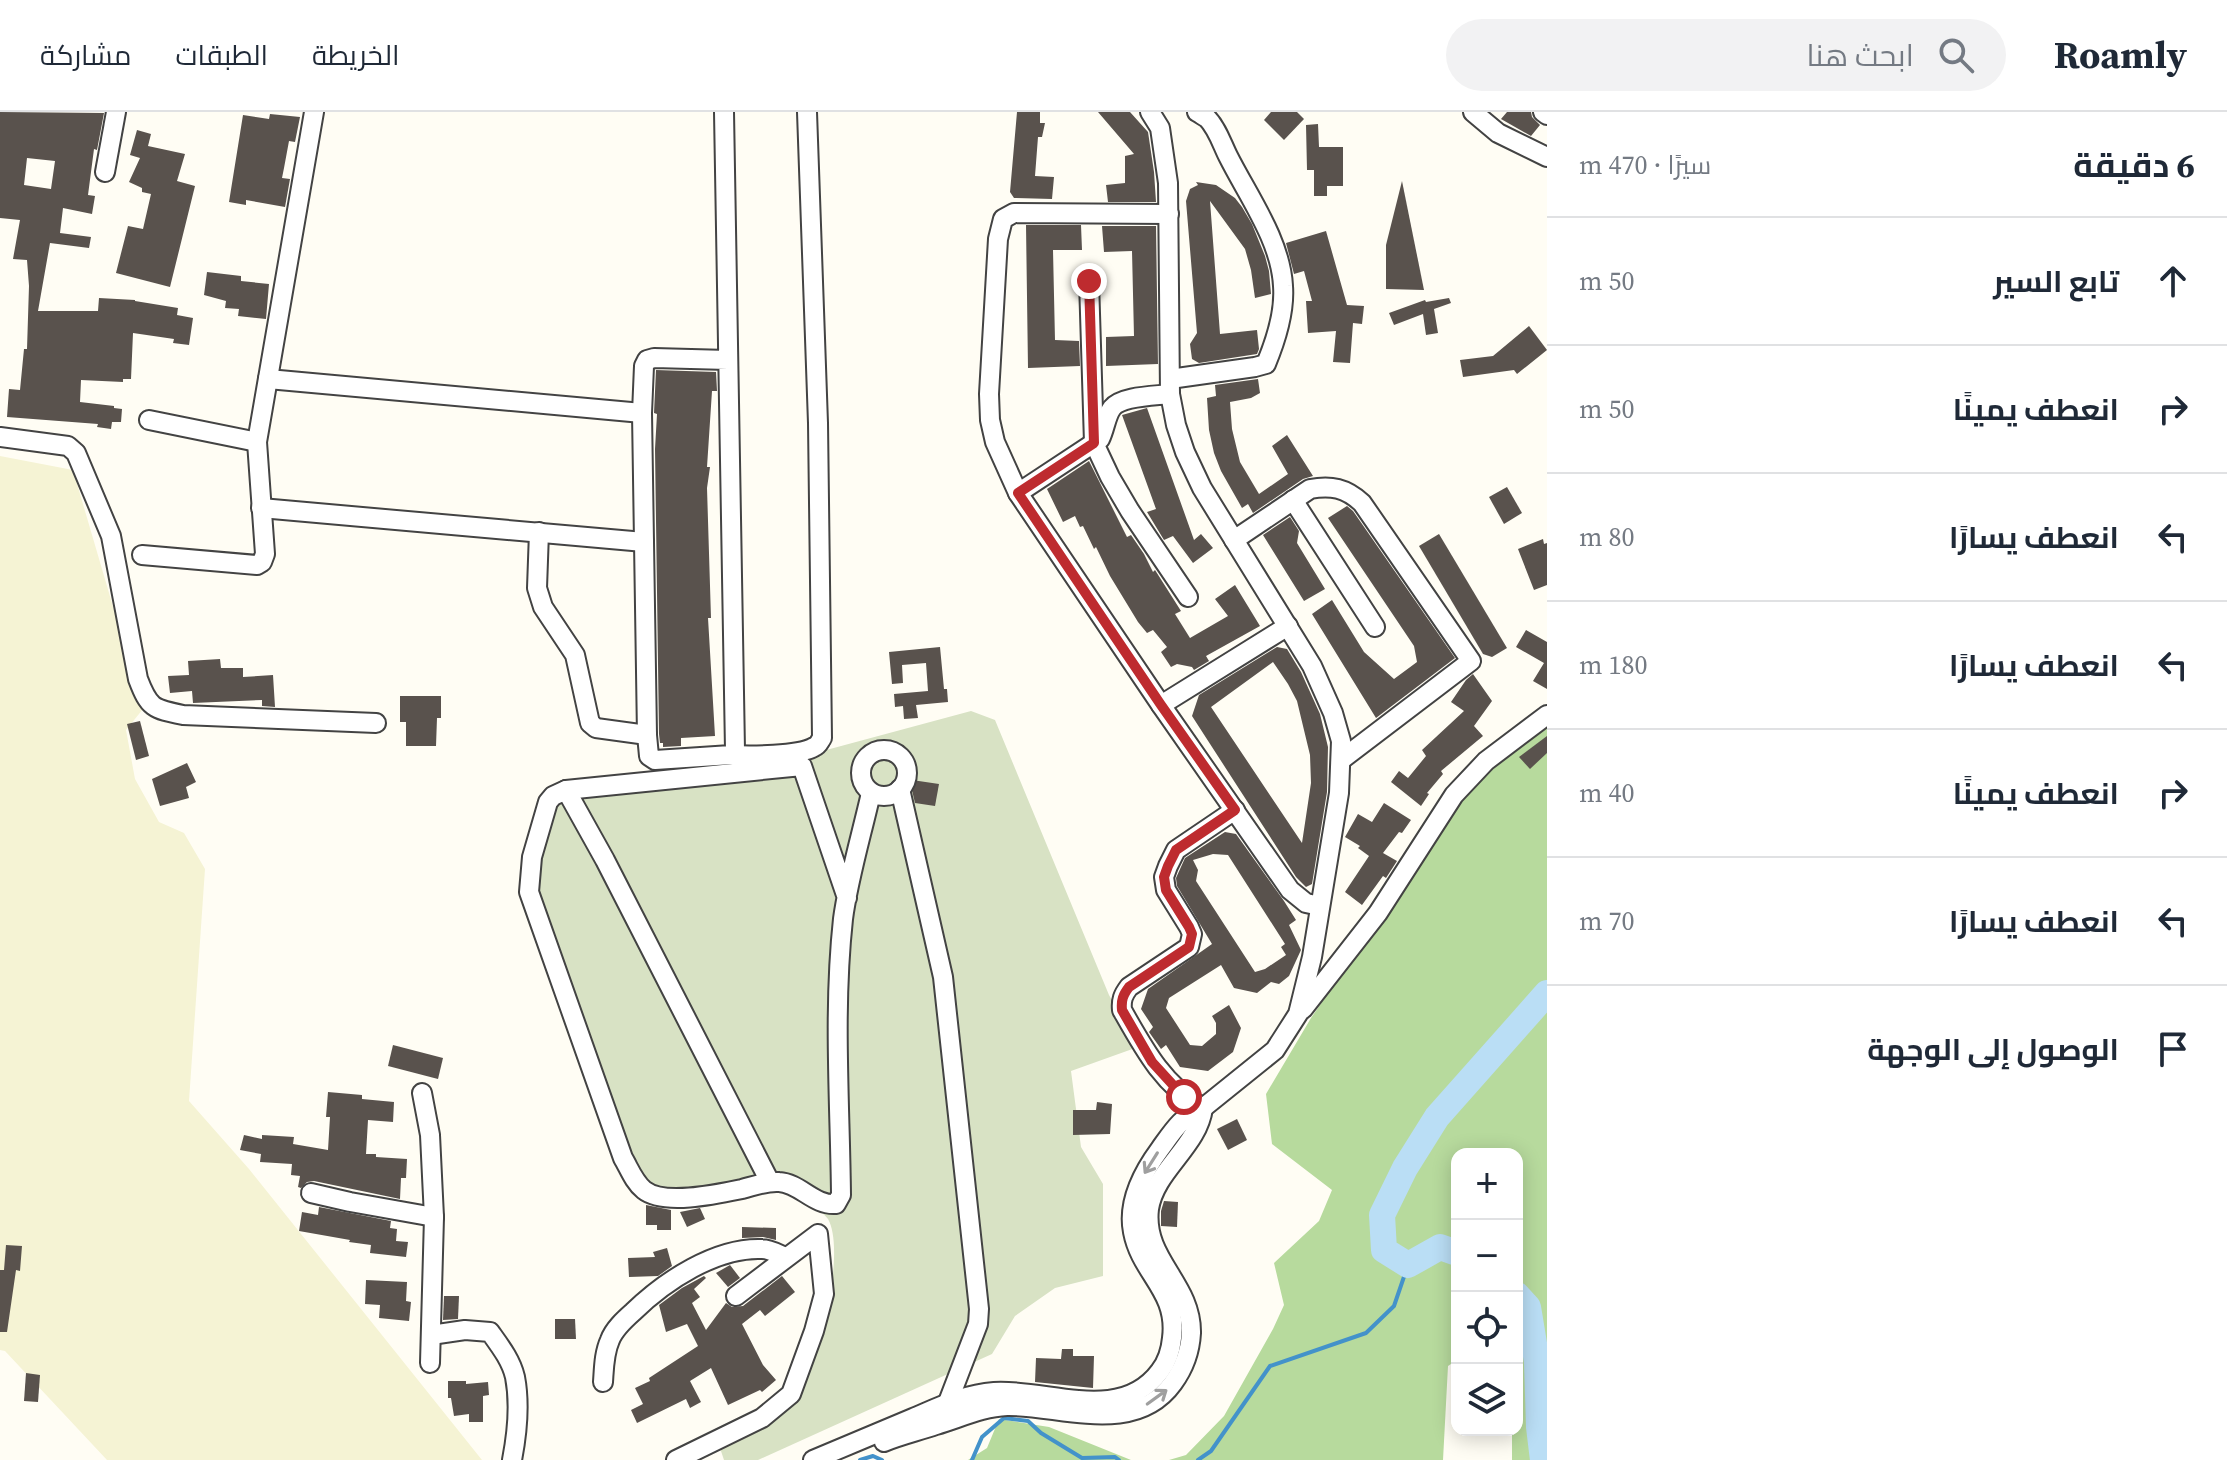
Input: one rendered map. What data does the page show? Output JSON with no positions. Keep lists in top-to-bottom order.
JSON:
{
  "page": {
    "header": "Roamly",
    "search": "ابحث هنا",
    "nav": ["الخريطة", "الطبقات", "مشاركة"],
    "heading": ["6 دقيقة", "سيرًا · 470 m"],
    "list": [
      ["تابع السير", "50 m"],
      ["انعطف يمينًا", "50 m"],
      ["انعطف يسارًا", "80 m"],
      ["انعطف يسارًا", "180 m"],
      ["انعطف يمينًا", "40 m"],
      ["انعطف يسارًا", "70 m"],
      "الوصول إلى الوجهة"
    ],
    "map_buttons": ["+", "−"]
  }
}
